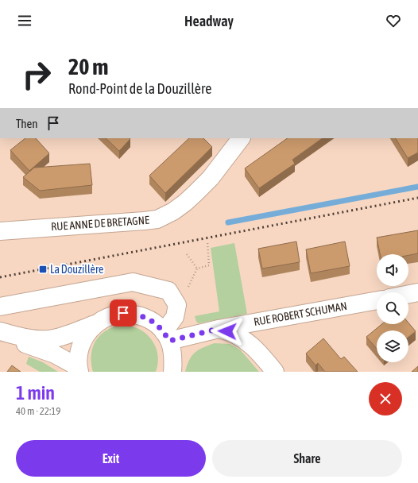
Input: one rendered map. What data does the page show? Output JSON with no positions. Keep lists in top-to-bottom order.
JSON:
{
  "streets": {
    "street": ["RUE ANNE DE BRETAGNE", "RUE ROBERT SCHUMAN"]
  },
  "places": {
    "transit": ["La Douzillère"]
  },
  "page": {
    "header": "Headway",
    "turn": ["20 m", "Rond-Point de la Douzillère"],
    "then": "Then",
    "heading": ["1 min", "40 m · 22:19"],
    "buttons": ["Exit", "Share"]
  }
}
